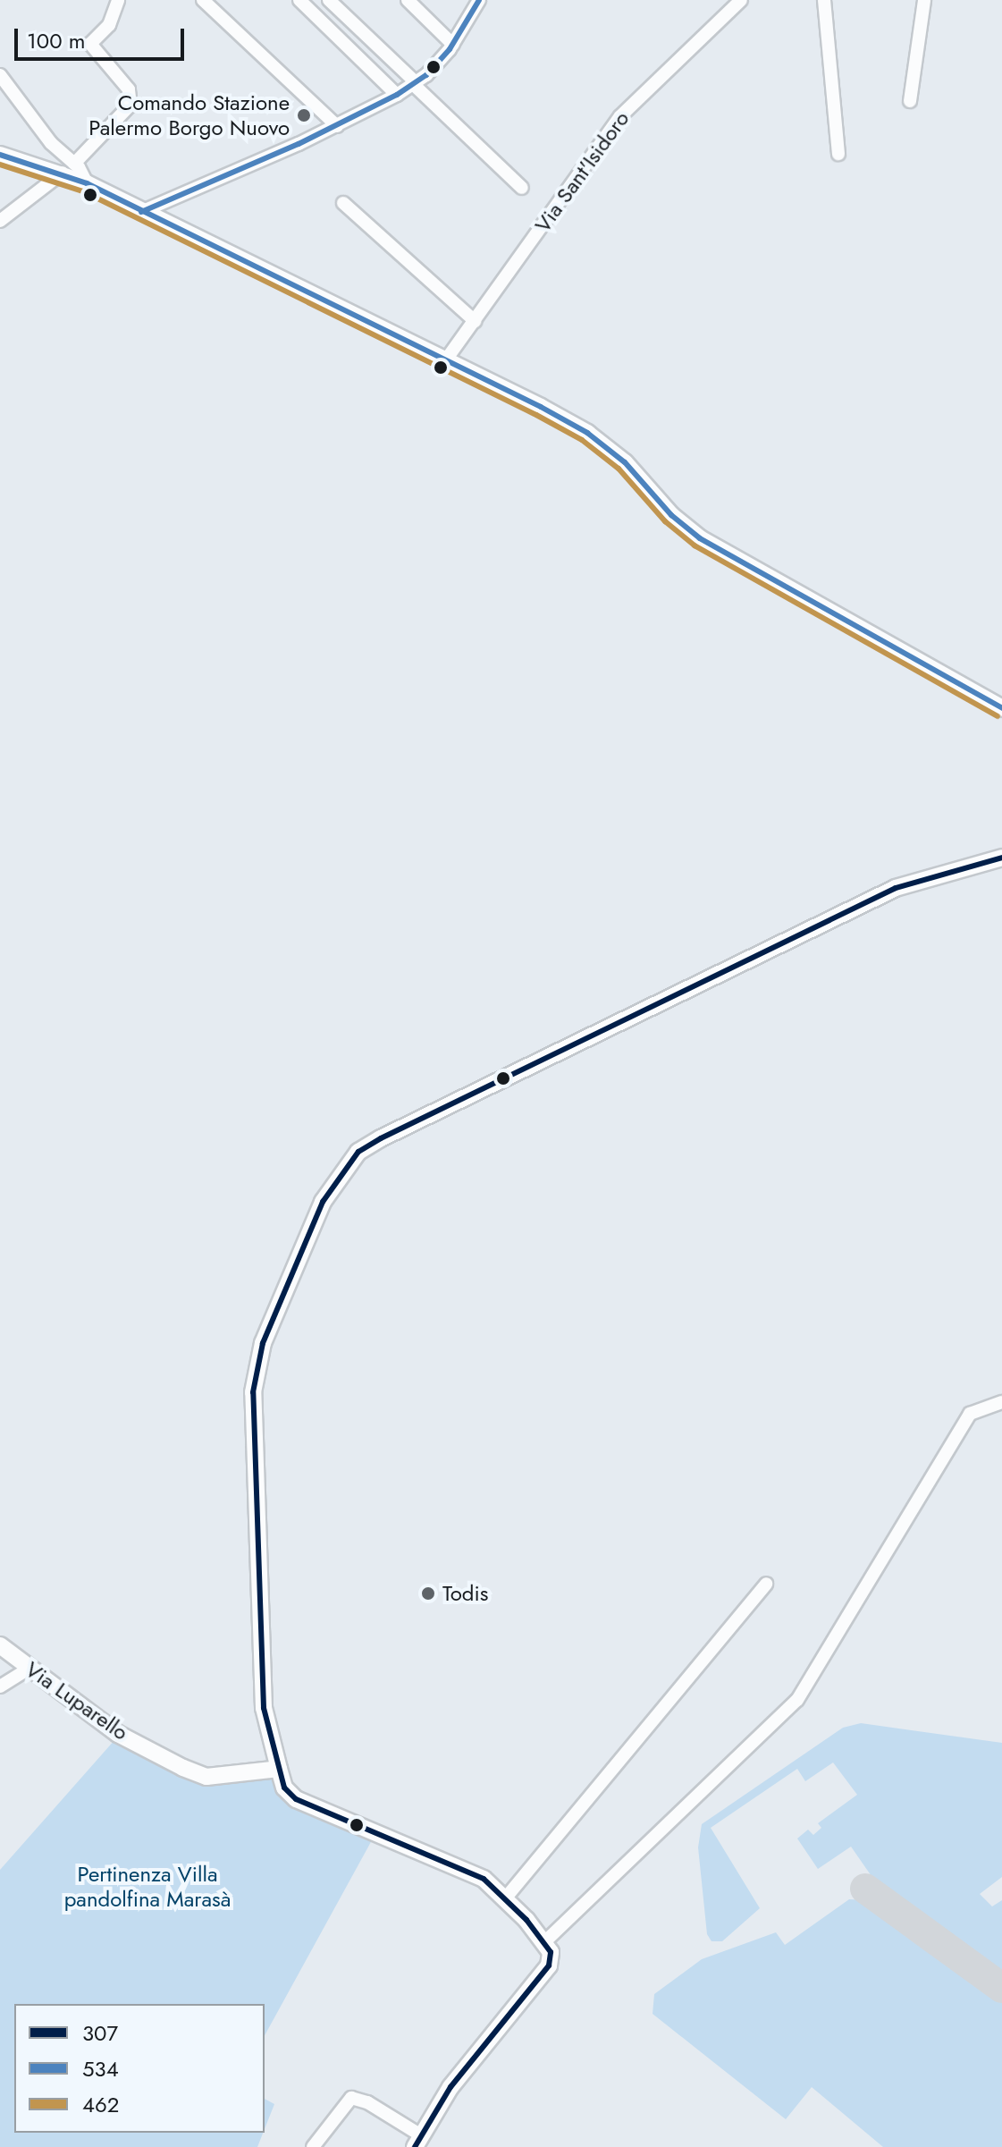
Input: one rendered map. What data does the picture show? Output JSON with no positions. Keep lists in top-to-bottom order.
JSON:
{
  "streets": {
    "street": ["Via Sant'Isidoro", "Via Luparello"]
  },
  "parks": ["Pertinenza Villa pandolfina Marasà"],
  "places": ["Comando Stazione Palermo Borgo Nuovo", "Todis"],
  "lines": ["transit line 534", "transit line 462", "transit line 307"],
  "legend": ["307", "534", "462"],
  "scale_bar": "100 m"
}
